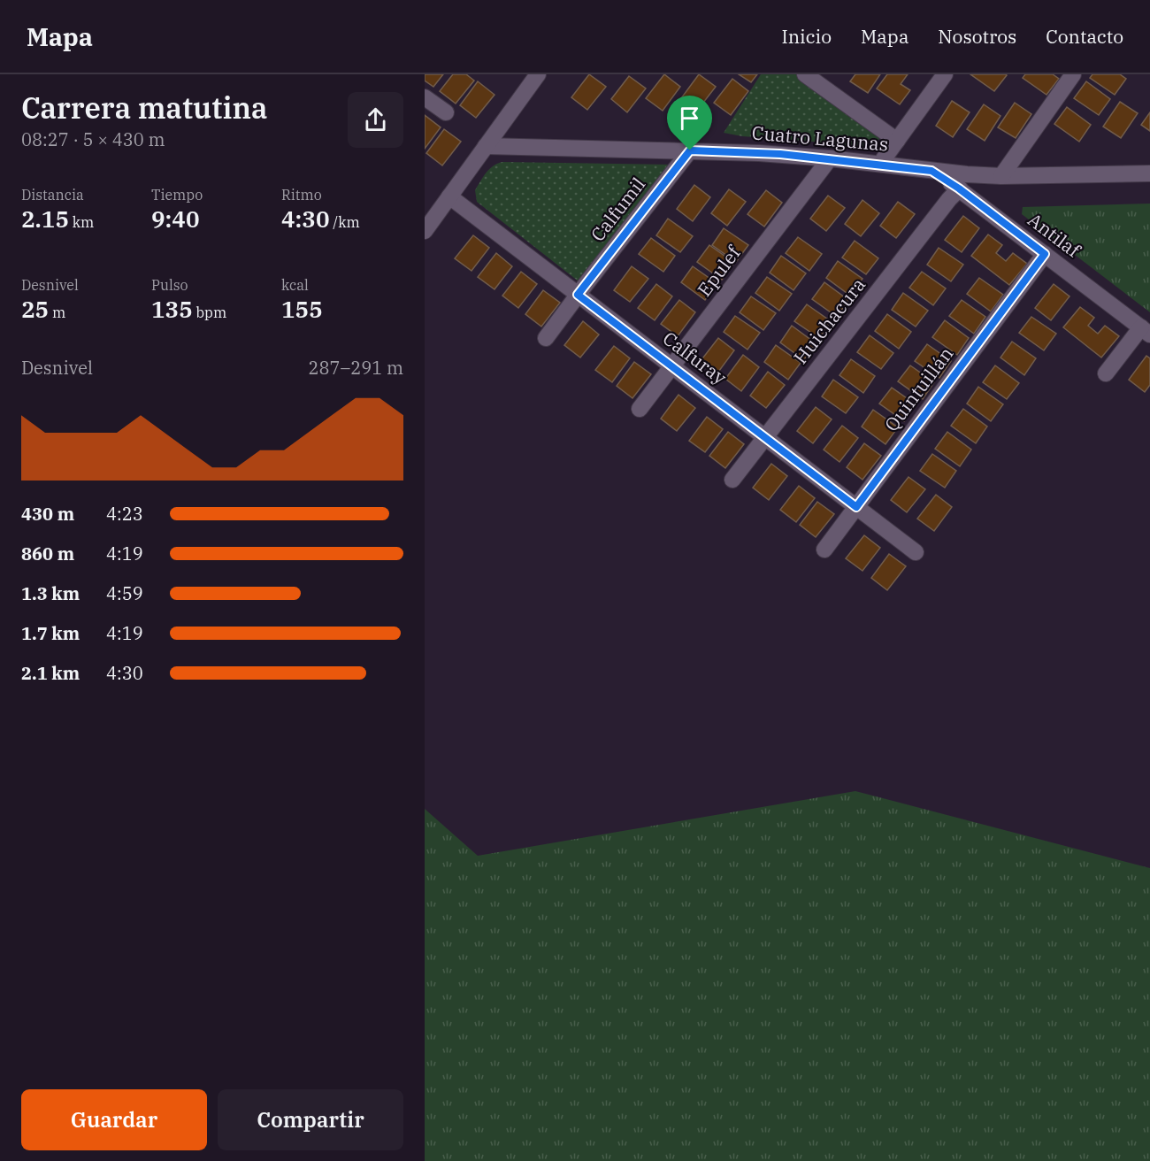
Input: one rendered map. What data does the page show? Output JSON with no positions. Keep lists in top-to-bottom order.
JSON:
{
  "streets": {
    "street": [
      "Cuatro Lagunas",
      "Calfumil",
      "Antilaf",
      "Epulef",
      "Huichacura",
      "Calfuray",
      "Quintuillán"
    ]
  },
  "crossings": [
    ["Cuatro Lagunas", "Calfumil"],
    ["Cuatro Lagunas", "Antilaf"],
    ["Cuatro Lagunas", "Epulef"],
    ["Calfumil", "Calfuray"],
    ["Antilaf", "Huichacura"],
    ["Antilaf", "Quintuillán"],
    ["Epulef", "Calfuray"],
    ["Huichacura", "Calfuray"],
    ["Calfuray", "Quintuillán"]
  ],
  "page": {
    "header": "Mapa",
    "nav": [
      "Inicio",
      "Mapa",
      "Nosotros",
      "Contacto"
    ],
    "heading": ["Carrera matutina", "08:27 · 5 × 430 m"],
    "stats": [
      ["Distancia", "2.15 km"],
      ["Tiempo", "9:40"],
      ["Ritmo", "4:30 /km"],
      ["Desnivel", "25 m"],
      ["Pulso", "135 bpm"],
      ["kcal", "155"]
    ],
    "chart": ["Desnivel", "287–291 m"],
    "list": [
      {
        "name": "430 m",
        "note": "4:23"
      },
      {
        "name": "860 m",
        "note": "4:19"
      },
      {
        "name": "1.3 km",
        "note": "4:59"
      },
      {
        "name": "1.7 km",
        "note": "4:19"
      },
      {
        "name": "2.1 km",
        "note": "4:30"
      }
    ],
    "buttons": ["Guardar", "Compartir"]
  }
}
